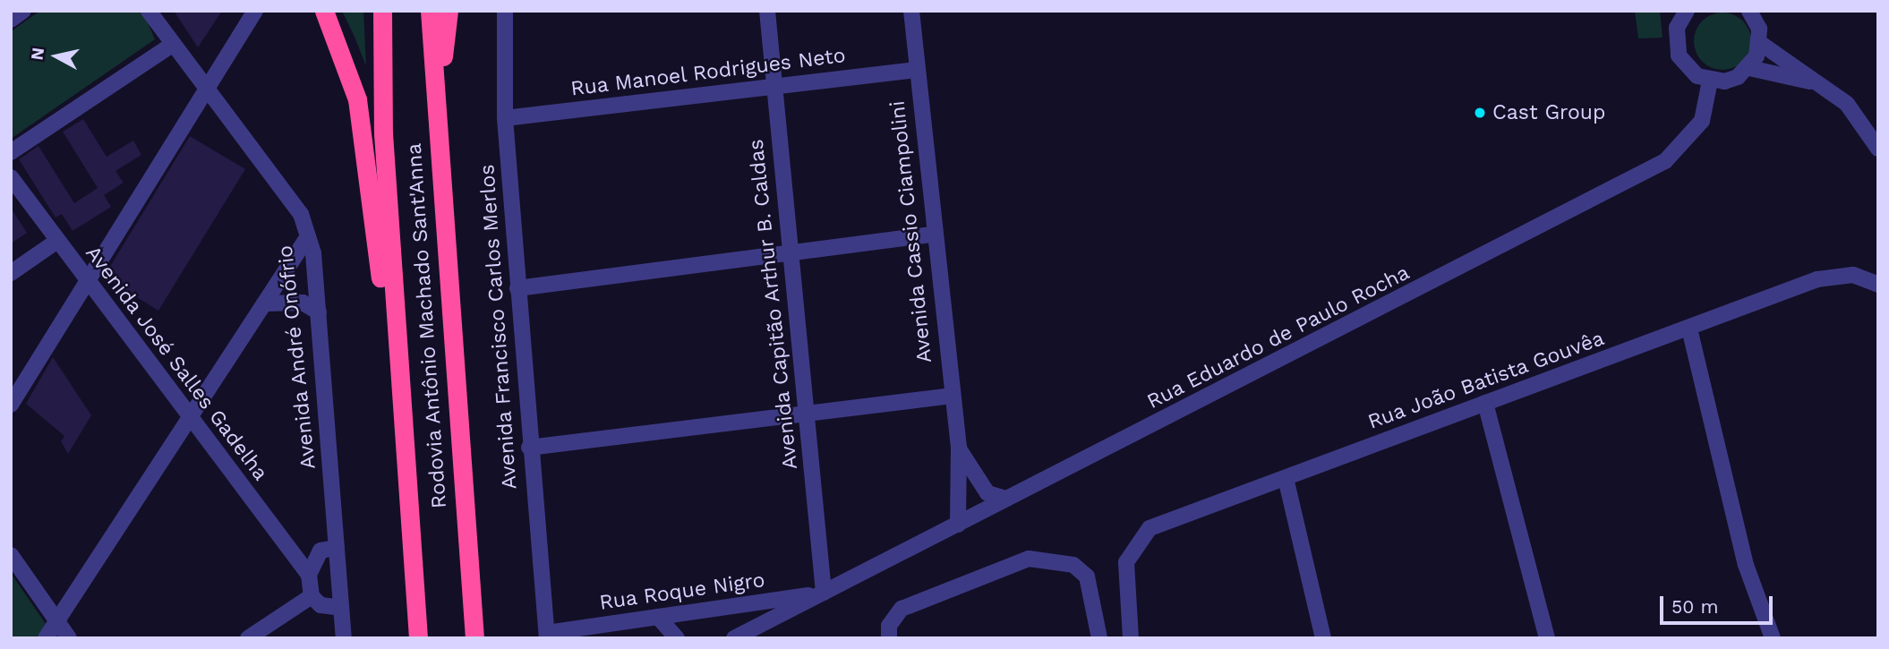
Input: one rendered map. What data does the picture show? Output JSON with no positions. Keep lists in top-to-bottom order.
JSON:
{
  "streets": {
    "highway": ["Rodovia Antônio Machado Sant'Anna"],
    "street": [
      "Rua Manoel Rodrigues Neto",
      "Avenida Cassio Ciampolini",
      "Avenida Capitão Arthur B. Caldas",
      "Avenida Francisco Carlos Merlos",
      "Rua Eduardo de Paulo Rocha",
      "Avenida André Onófrio",
      "Avenida José Salles Gadelha",
      "Rua João Batista Gouvêa",
      "Rua Roque Nigro"
    ]
  },
  "crossings": [
    ["Rua Manoel Rodrigues Neto", "Avenida Cassio Ciampolini"],
    ["Rua Manoel Rodrigues Neto", "Avenida Capitão Arthur B. Caldas"],
    ["Rua Manoel Rodrigues Neto", "Avenida Francisco Carlos Merlos"],
    ["Avenida Capitão Arthur B. Caldas", "Rua Eduardo de Paulo Rocha"],
    ["Avenida Capitão Arthur B. Caldas", "Rua Roque Nigro"],
    ["Avenida Francisco Carlos Merlos", "Rua Roque Nigro"],
    ["Rua Eduardo de Paulo Rocha", "Rua Roque Nigro"]
  ],
  "places": ["Cast Group"],
  "scale_bar": "50 m",
  "north": "left"
}
